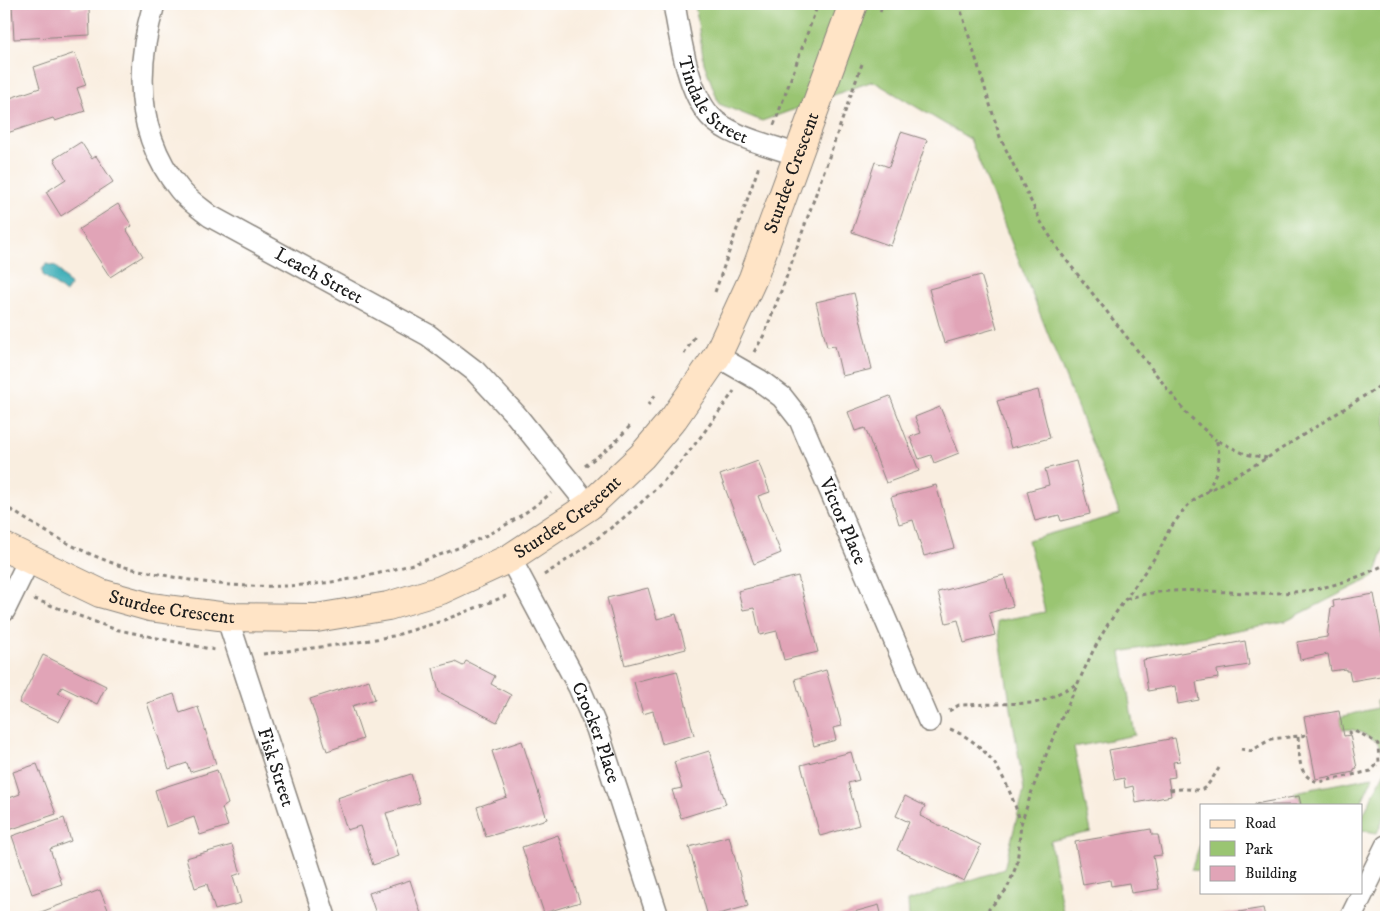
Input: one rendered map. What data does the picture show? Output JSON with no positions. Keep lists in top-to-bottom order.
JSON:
{
  "streets": {
    "street": [
      "Tindale Street",
      "Sturdee Crescent",
      "Leach Street",
      "Victor Place",
      "Crocker Place",
      "Fisk Street"
    ]
  },
  "crossings": [
    ["Tindale Street", "Sturdee Crescent"],
    ["Sturdee Crescent", "Leach Street"],
    ["Sturdee Crescent", "Victor Place"],
    ["Sturdee Crescent", "Crocker Place"],
    ["Sturdee Crescent", "Fisk Street"]
  ],
  "legend": ["Road", "Park", "Building"]
}
